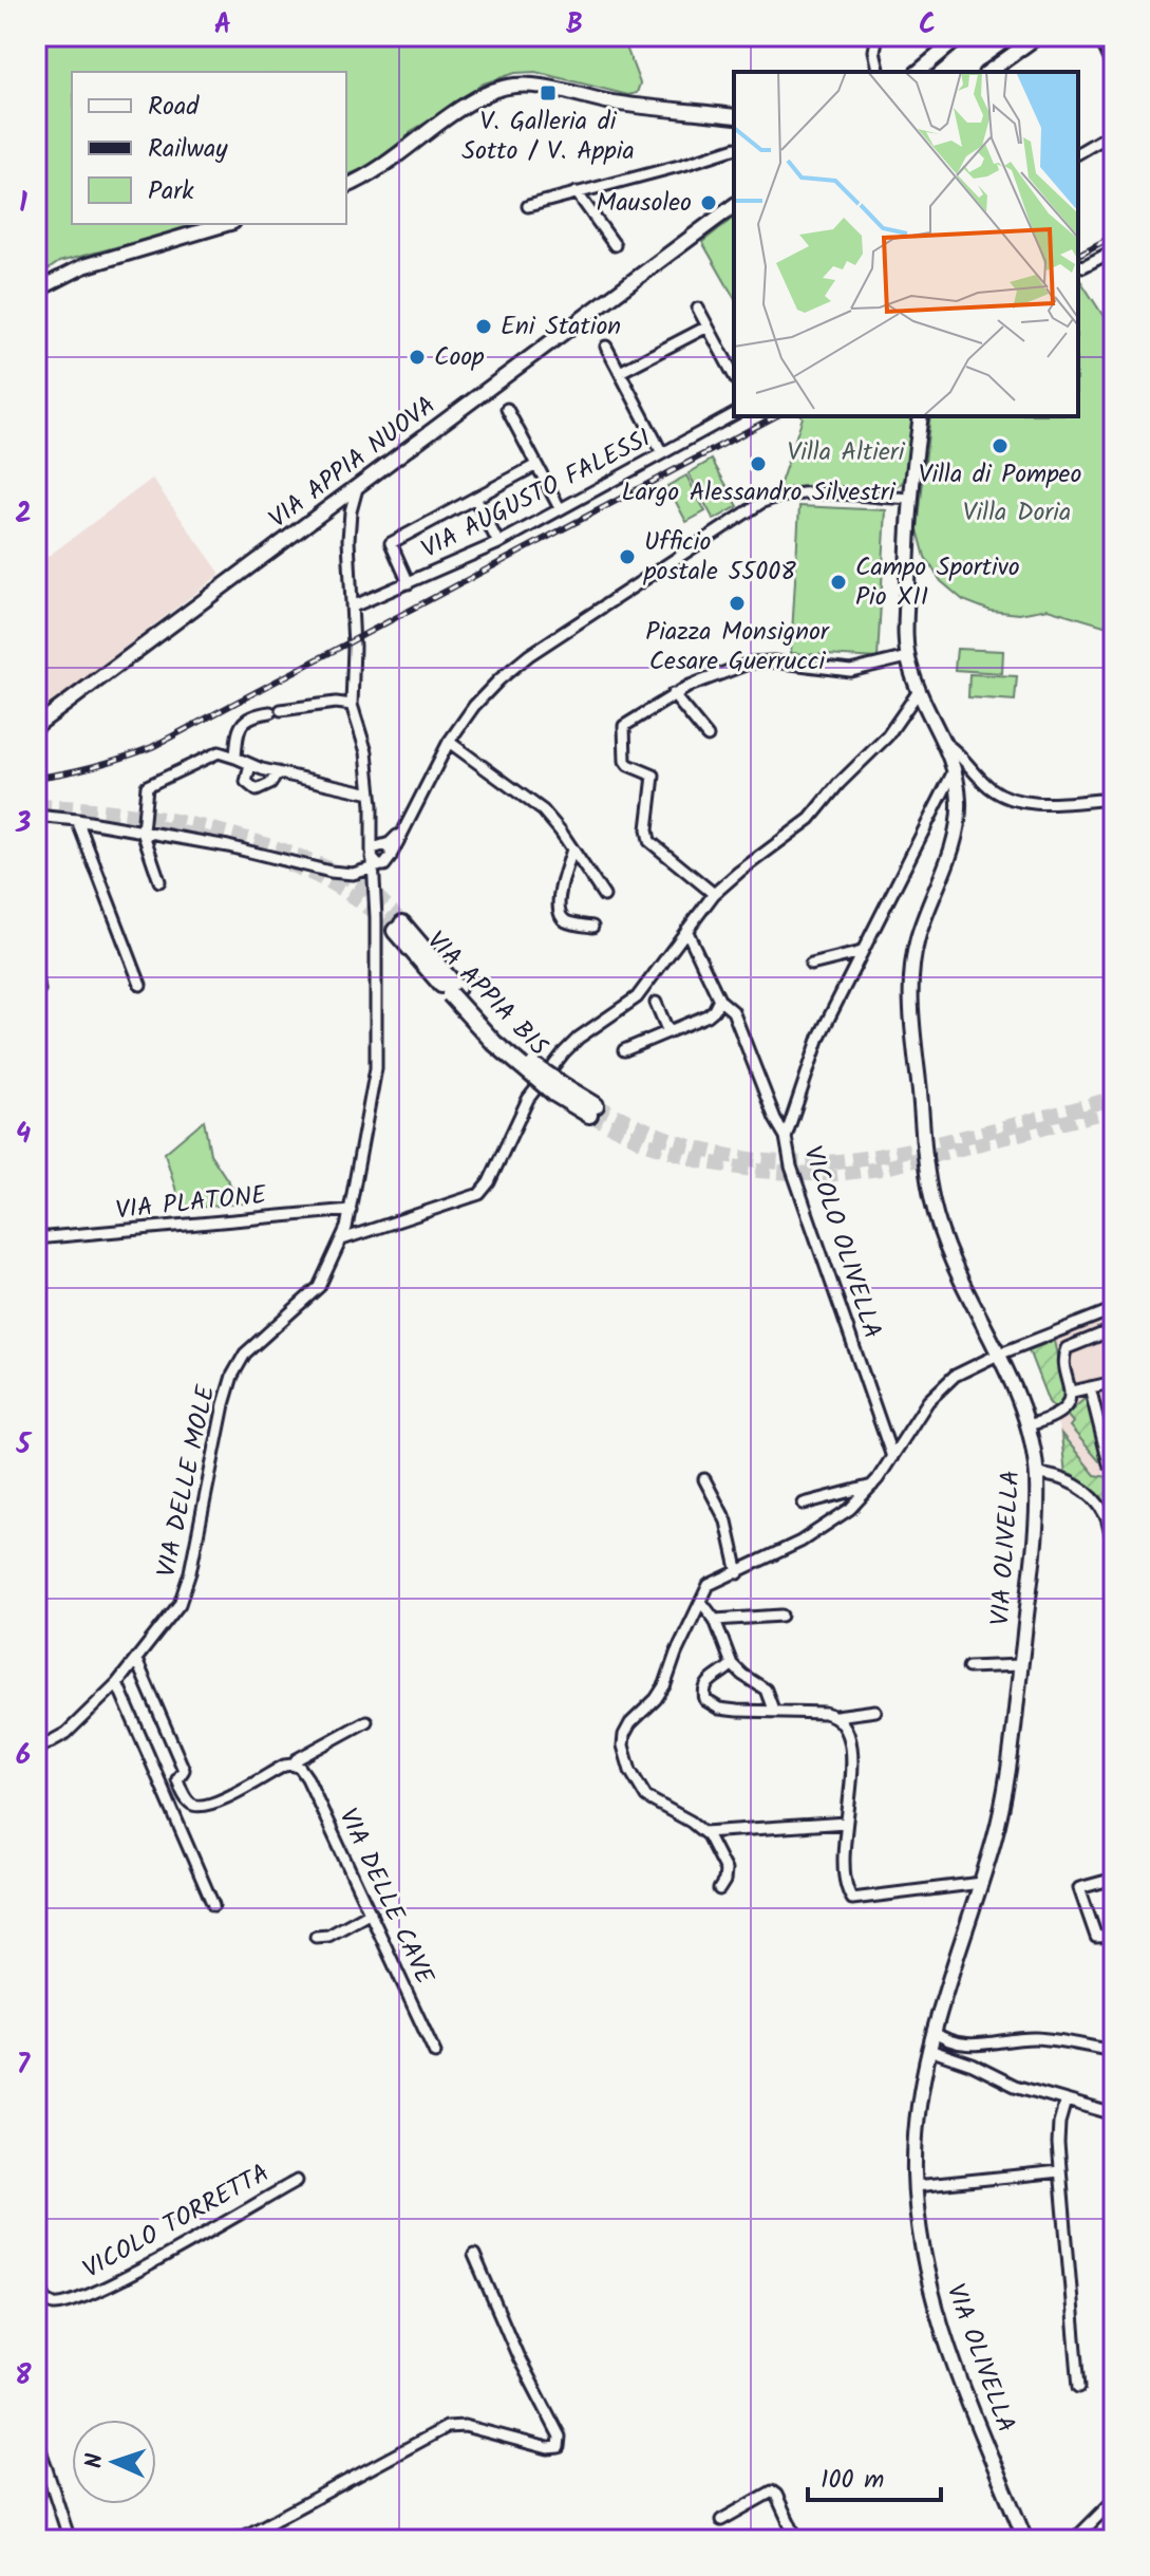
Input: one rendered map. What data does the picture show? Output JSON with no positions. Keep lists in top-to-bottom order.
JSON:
{
  "streets": {
    "highway": ["VIA APPIA BIS"],
    "main road": ["VIA APPIA NUOVA", "VIA OLIVELLA"],
    "street": [
      "VIA AUGUSTO FALESSI",
      "VIA PLATONE",
      "VICOLO OLIVELLA",
      "VIA DELLE MOLE",
      "VIA DELLE CAVE",
      "VICOLO TORRETTA"
    ]
  },
  "crossings": [
    ["VIA APPIA NUOVA", "VIA DELLE MOLE"],
    ["VIA AUGUSTO FALESSI", "VIA DELLE MOLE"],
    ["VIA PLATONE", "VIA DELLE MOLE"],
    ["VICOLO OLIVELLA", "VIA OLIVELLA"]
  ],
  "parks": ["Villa Altieri", "Villa Doria"],
  "places": {
    "transit": ["V. Galleria di Sotto / V. Appia"],
    "other": [
      "Mausoleo",
      "Eni Station",
      "Coop",
      "Villa di Pompeo",
      "Largo Alessandro Silvestri",
      "Ufficio postale 55008",
      "Campo Sportivo Pio XII",
      "Piazza Monsignor Cesare Guerrucci"
    ]
  },
  "legend": ["Road", "Railway", "Park"],
  "scale_bar": "100 m",
  "north": "left",
  "grid": {
    "columns": ["A", "B", "C"],
    "rows": [
      "1",
      "2",
      "3",
      "4",
      "5",
      "6",
      "7",
      "8"
    ]
  }
}
